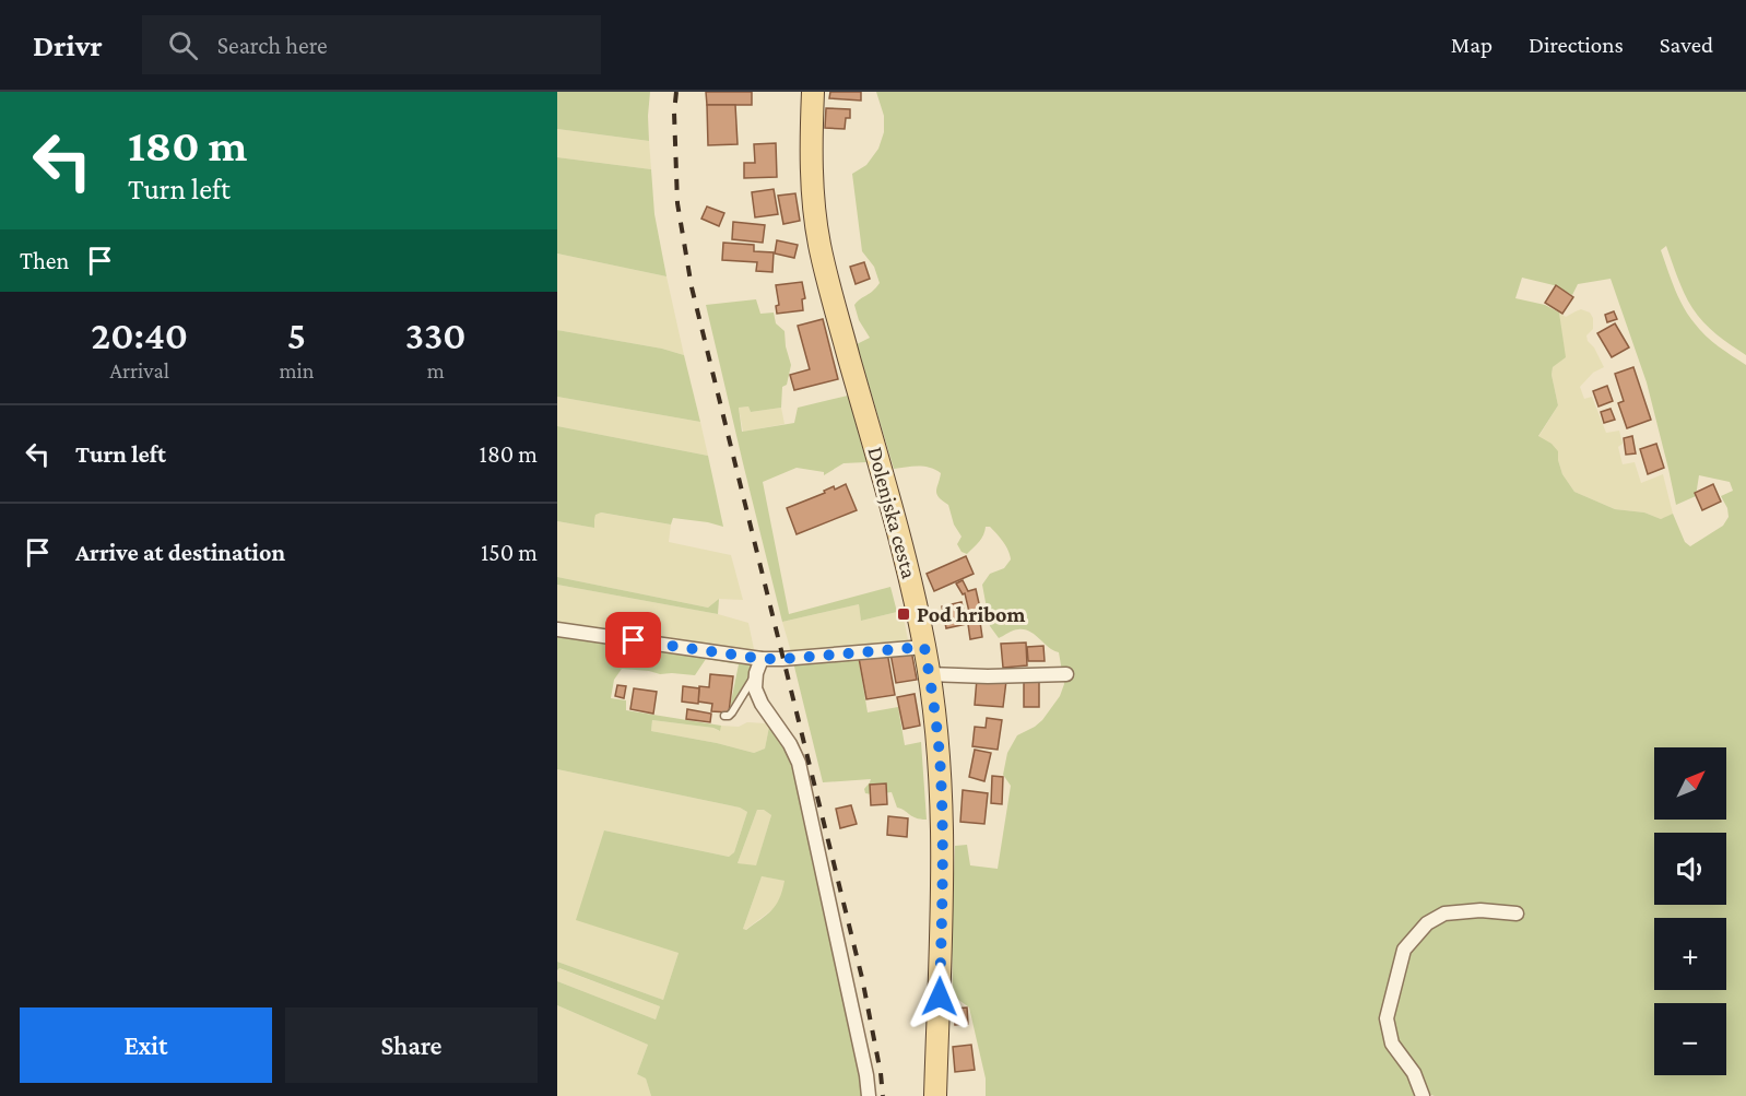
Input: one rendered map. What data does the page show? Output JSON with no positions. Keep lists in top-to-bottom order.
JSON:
{
  "streets": {
    "main road": ["Dolenjska cesta"]
  },
  "places": {
    "transit": ["Pod hribom"]
  },
  "north": "top right",
  "page": {
    "header": "Drivr",
    "search": "Search here",
    "nav": ["Map", "Directions", "Saved"],
    "turn": ["180 m", "Turn left"],
    "then": "Then",
    "eta": [
      "20:40",
      "Arrival",
      "5",
      "min",
      "330",
      "m"
    ],
    "list": [
      {
        "name": "Turn left",
        "value": "180 m"
      },
      {
        "name": "Arrive at destination",
        "value": "150 m"
      }
    ],
    "map_buttons": ["+", "−"],
    "buttons": ["Exit", "Share"]
  }
}
